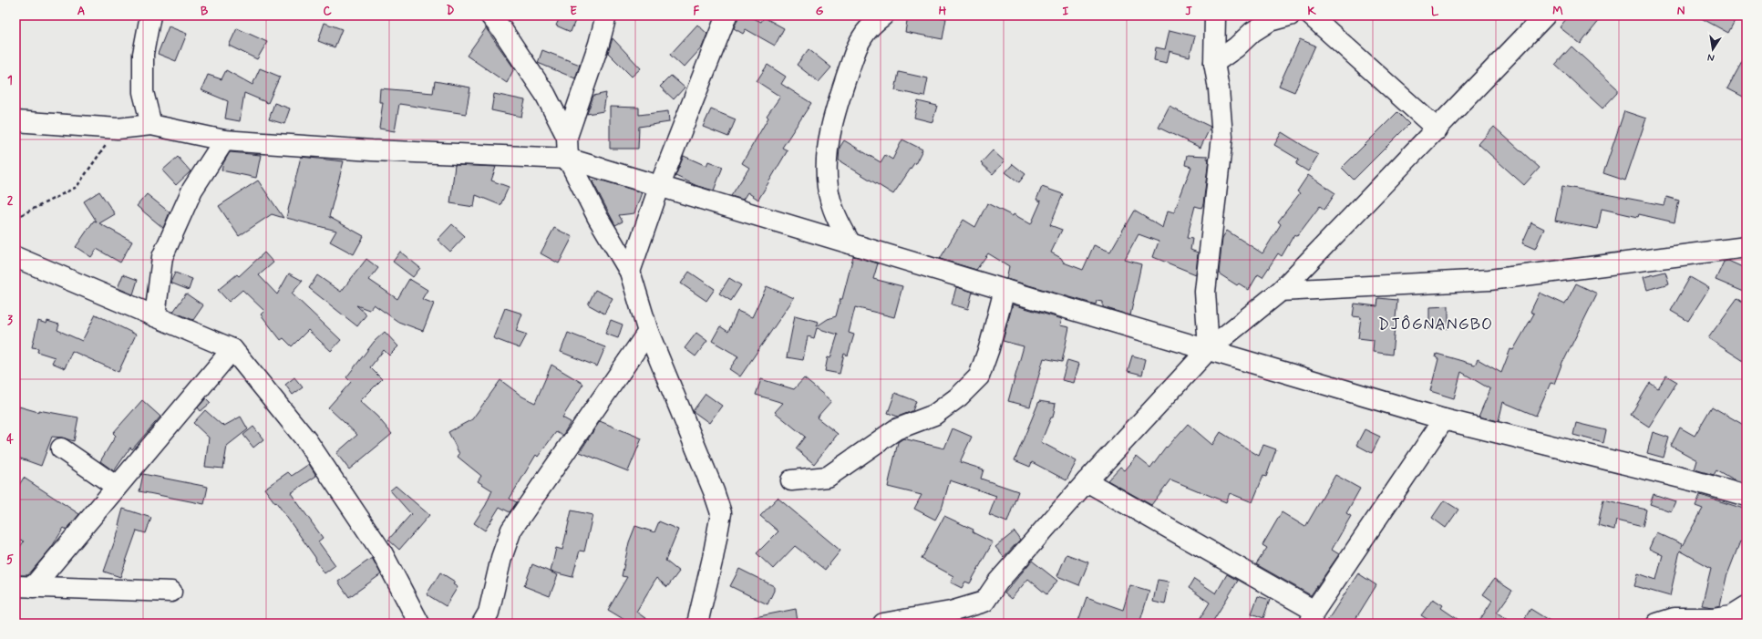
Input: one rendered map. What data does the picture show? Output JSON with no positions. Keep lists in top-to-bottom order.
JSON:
{
  "districts": ["DJÔGNANGBO"],
  "north": "bottom",
  "grid": {
    "columns": [
      "A",
      "B",
      "C",
      "D",
      "E",
      "F",
      "G",
      "H",
      "I",
      "J",
      "K",
      "L",
      "M",
      "N"
    ],
    "rows": [
      "1",
      "2",
      "3",
      "4",
      "5"
    ]
  }
}
